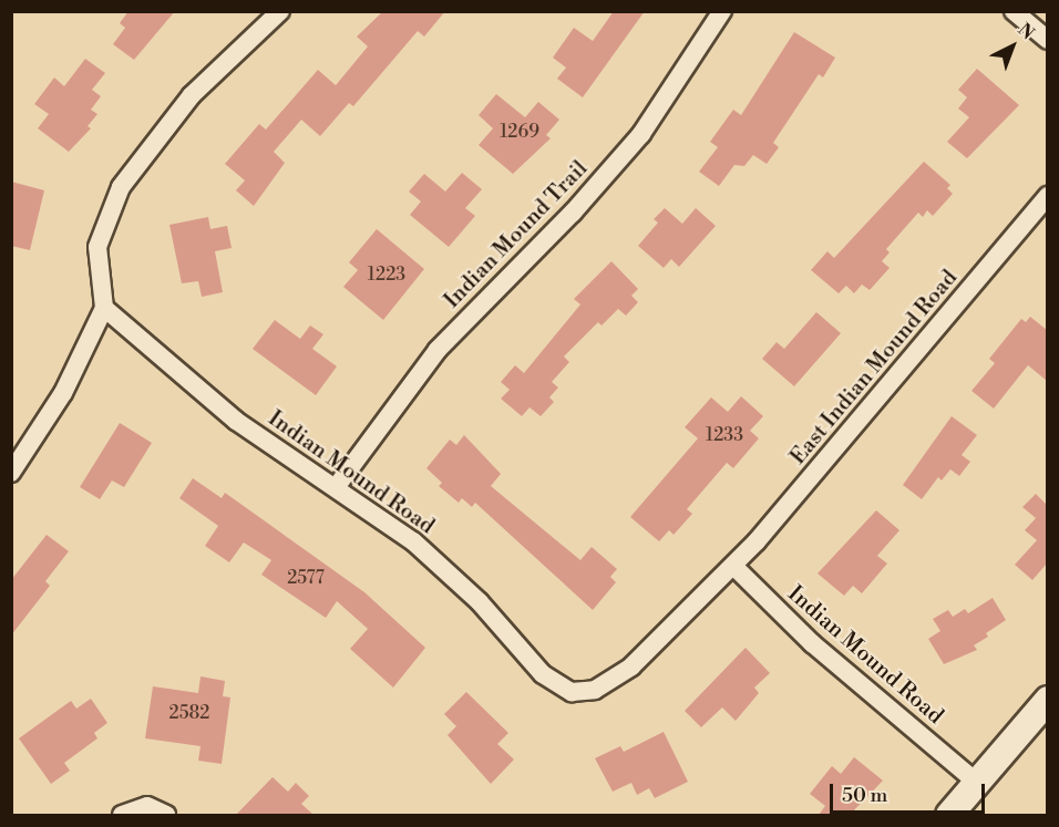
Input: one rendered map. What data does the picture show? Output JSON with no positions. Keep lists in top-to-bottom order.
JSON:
{
  "streets": {
    "street": ["Indian Mound Trail", "East Indian Mound Road", "Indian Mound Road"]
  },
  "crossings": [
    ["Indian Mound Trail", "Indian Mound Road"],
    ["East Indian Mound Road", "Indian Mound Road"]
  ],
  "house_numbers": [
    "1269",
    "1223",
    "1233",
    "2577",
    "2582"
  ],
  "scale_bar": "50 m",
  "north": "top right"
}
